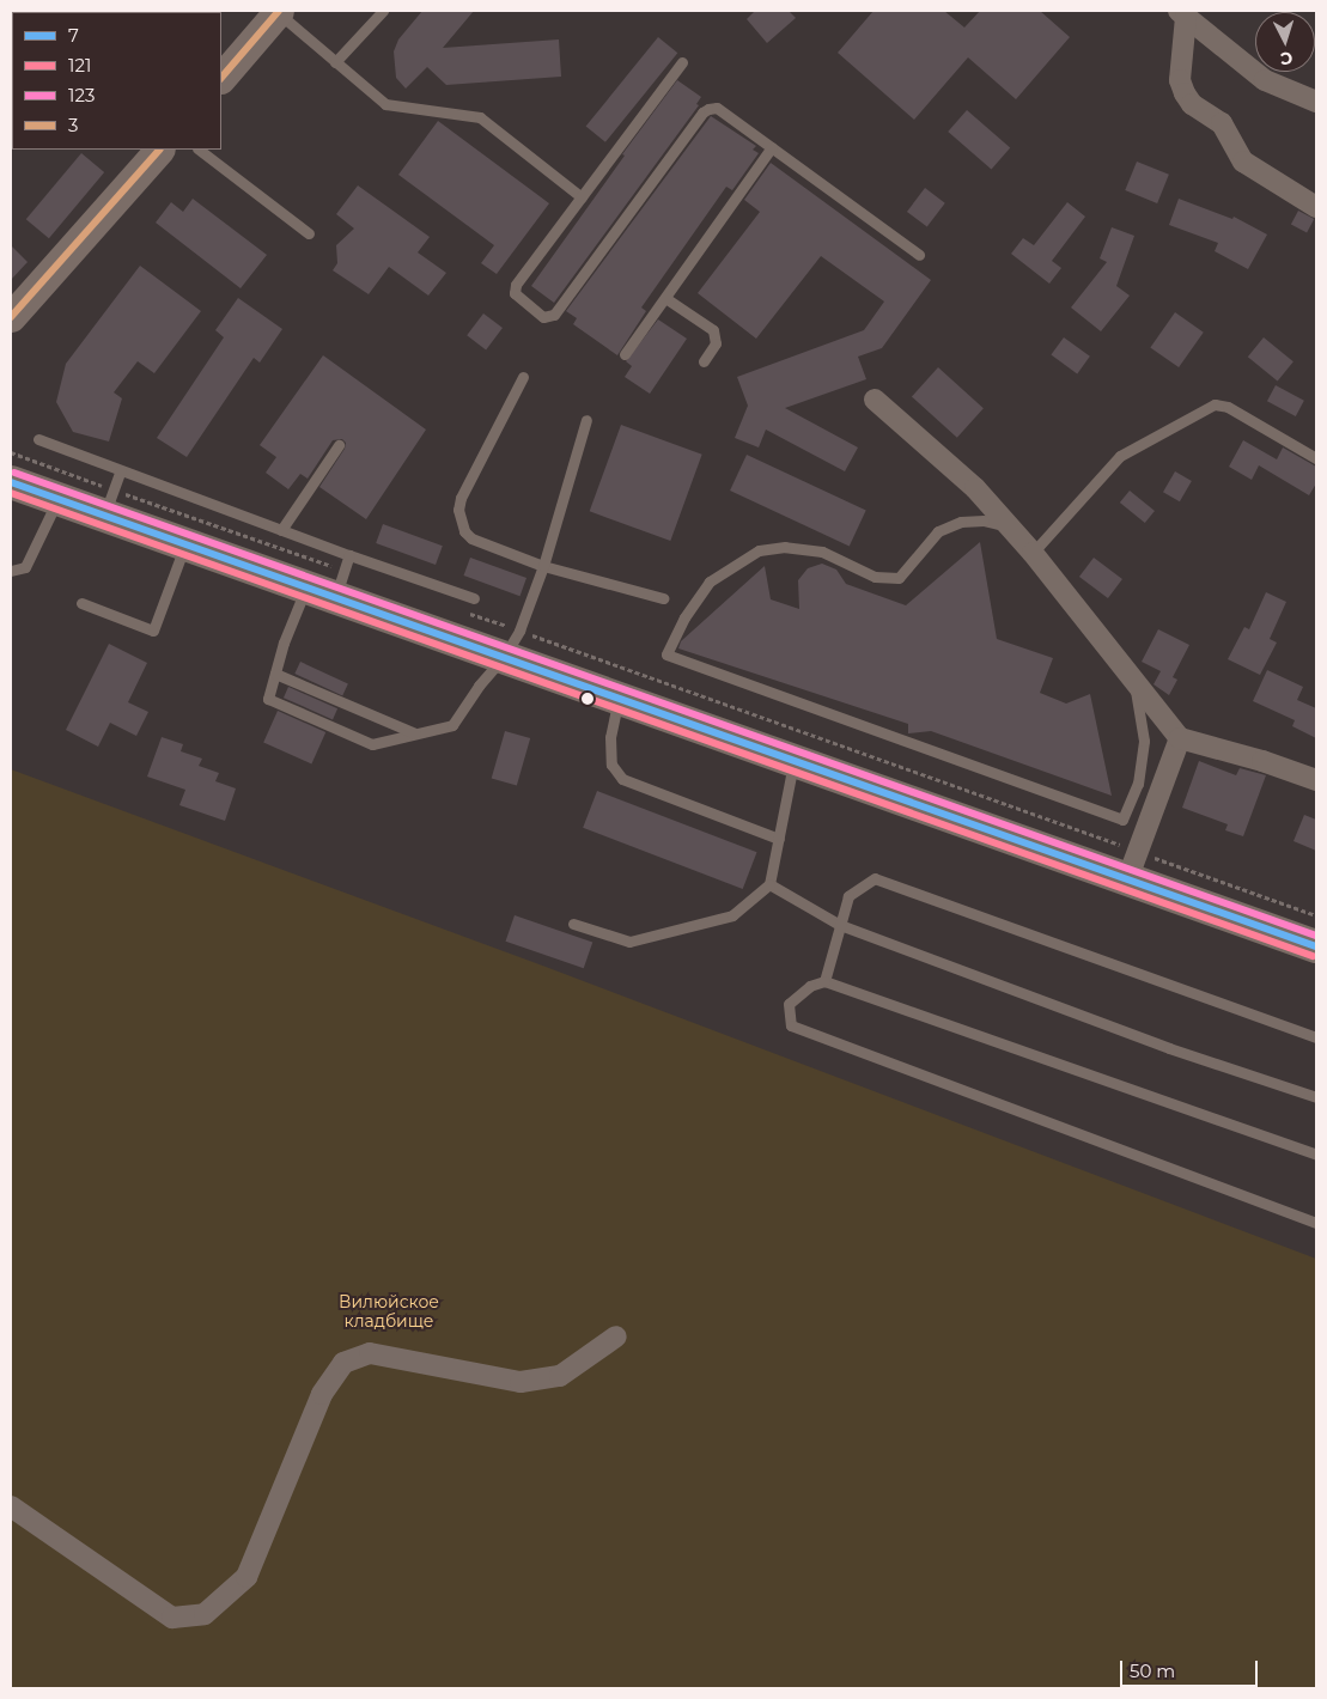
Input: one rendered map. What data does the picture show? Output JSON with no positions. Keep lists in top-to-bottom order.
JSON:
{
  "parks": ["Вилюйское кладбище"],
  "lines": [
    "transit line 3",
    "transit line 123",
    "transit line 7",
    "transit line 121"
  ],
  "legend": [
    "7",
    "121",
    "123",
    "3"
  ],
  "scale_bar": "50 m",
  "north": "bottom"
}
